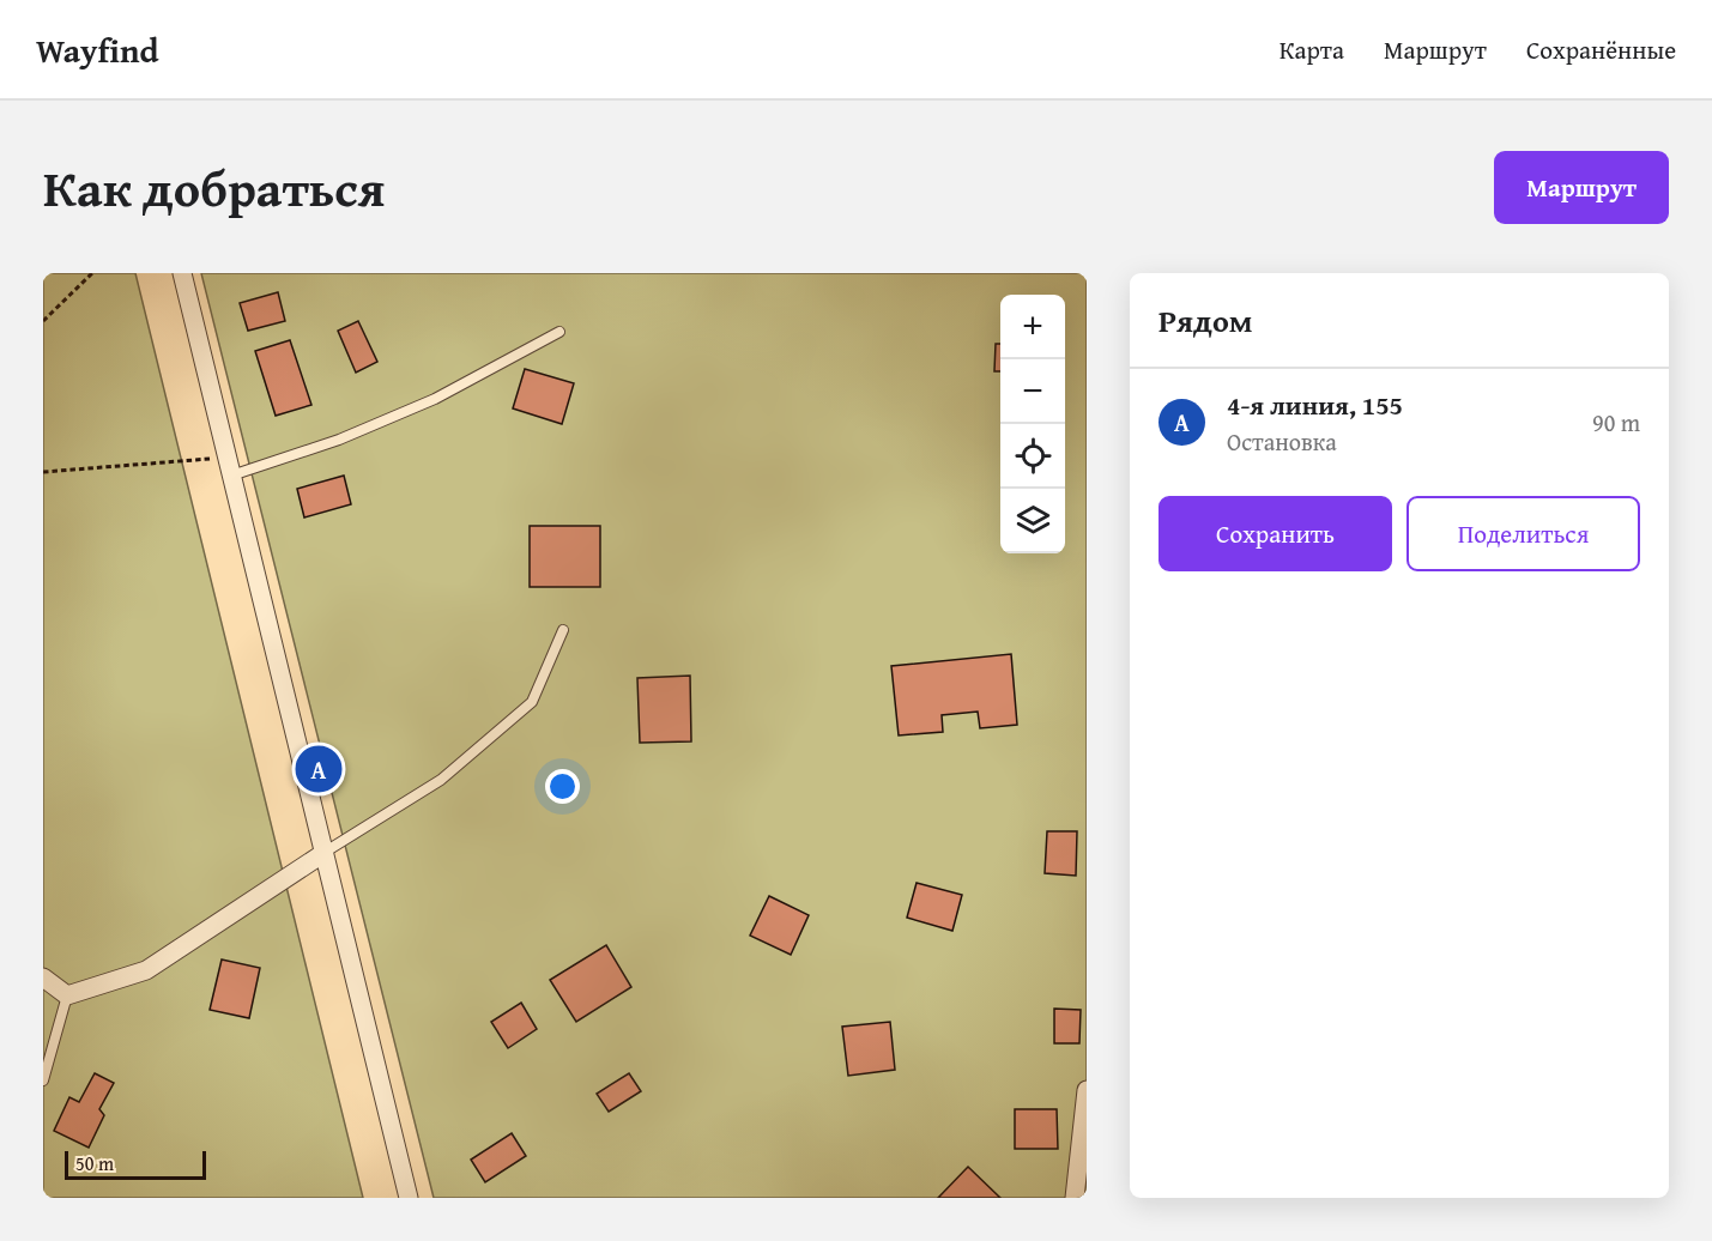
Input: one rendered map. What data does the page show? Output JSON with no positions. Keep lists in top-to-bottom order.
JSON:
{
  "scale_bar": "50 m",
  "page": {
    "header": "Wayfind",
    "nav": ["Карта", "Маршрут", "Сохранённые"],
    "title": "Как добраться",
    "buttons": [
      "Маршрут",
      ["Сохранить", "Поделиться"]
    ],
    "heading": "Рядом",
    "map_buttons": ["+", "−"],
    "list": [
      {
        "mark": "A",
        "name": "4-я линия, 155",
        "note": "Остановка",
        "value": "90 m"
      }
    ],
    "pins": "A",
    "scale": "50 m"
  }
}
